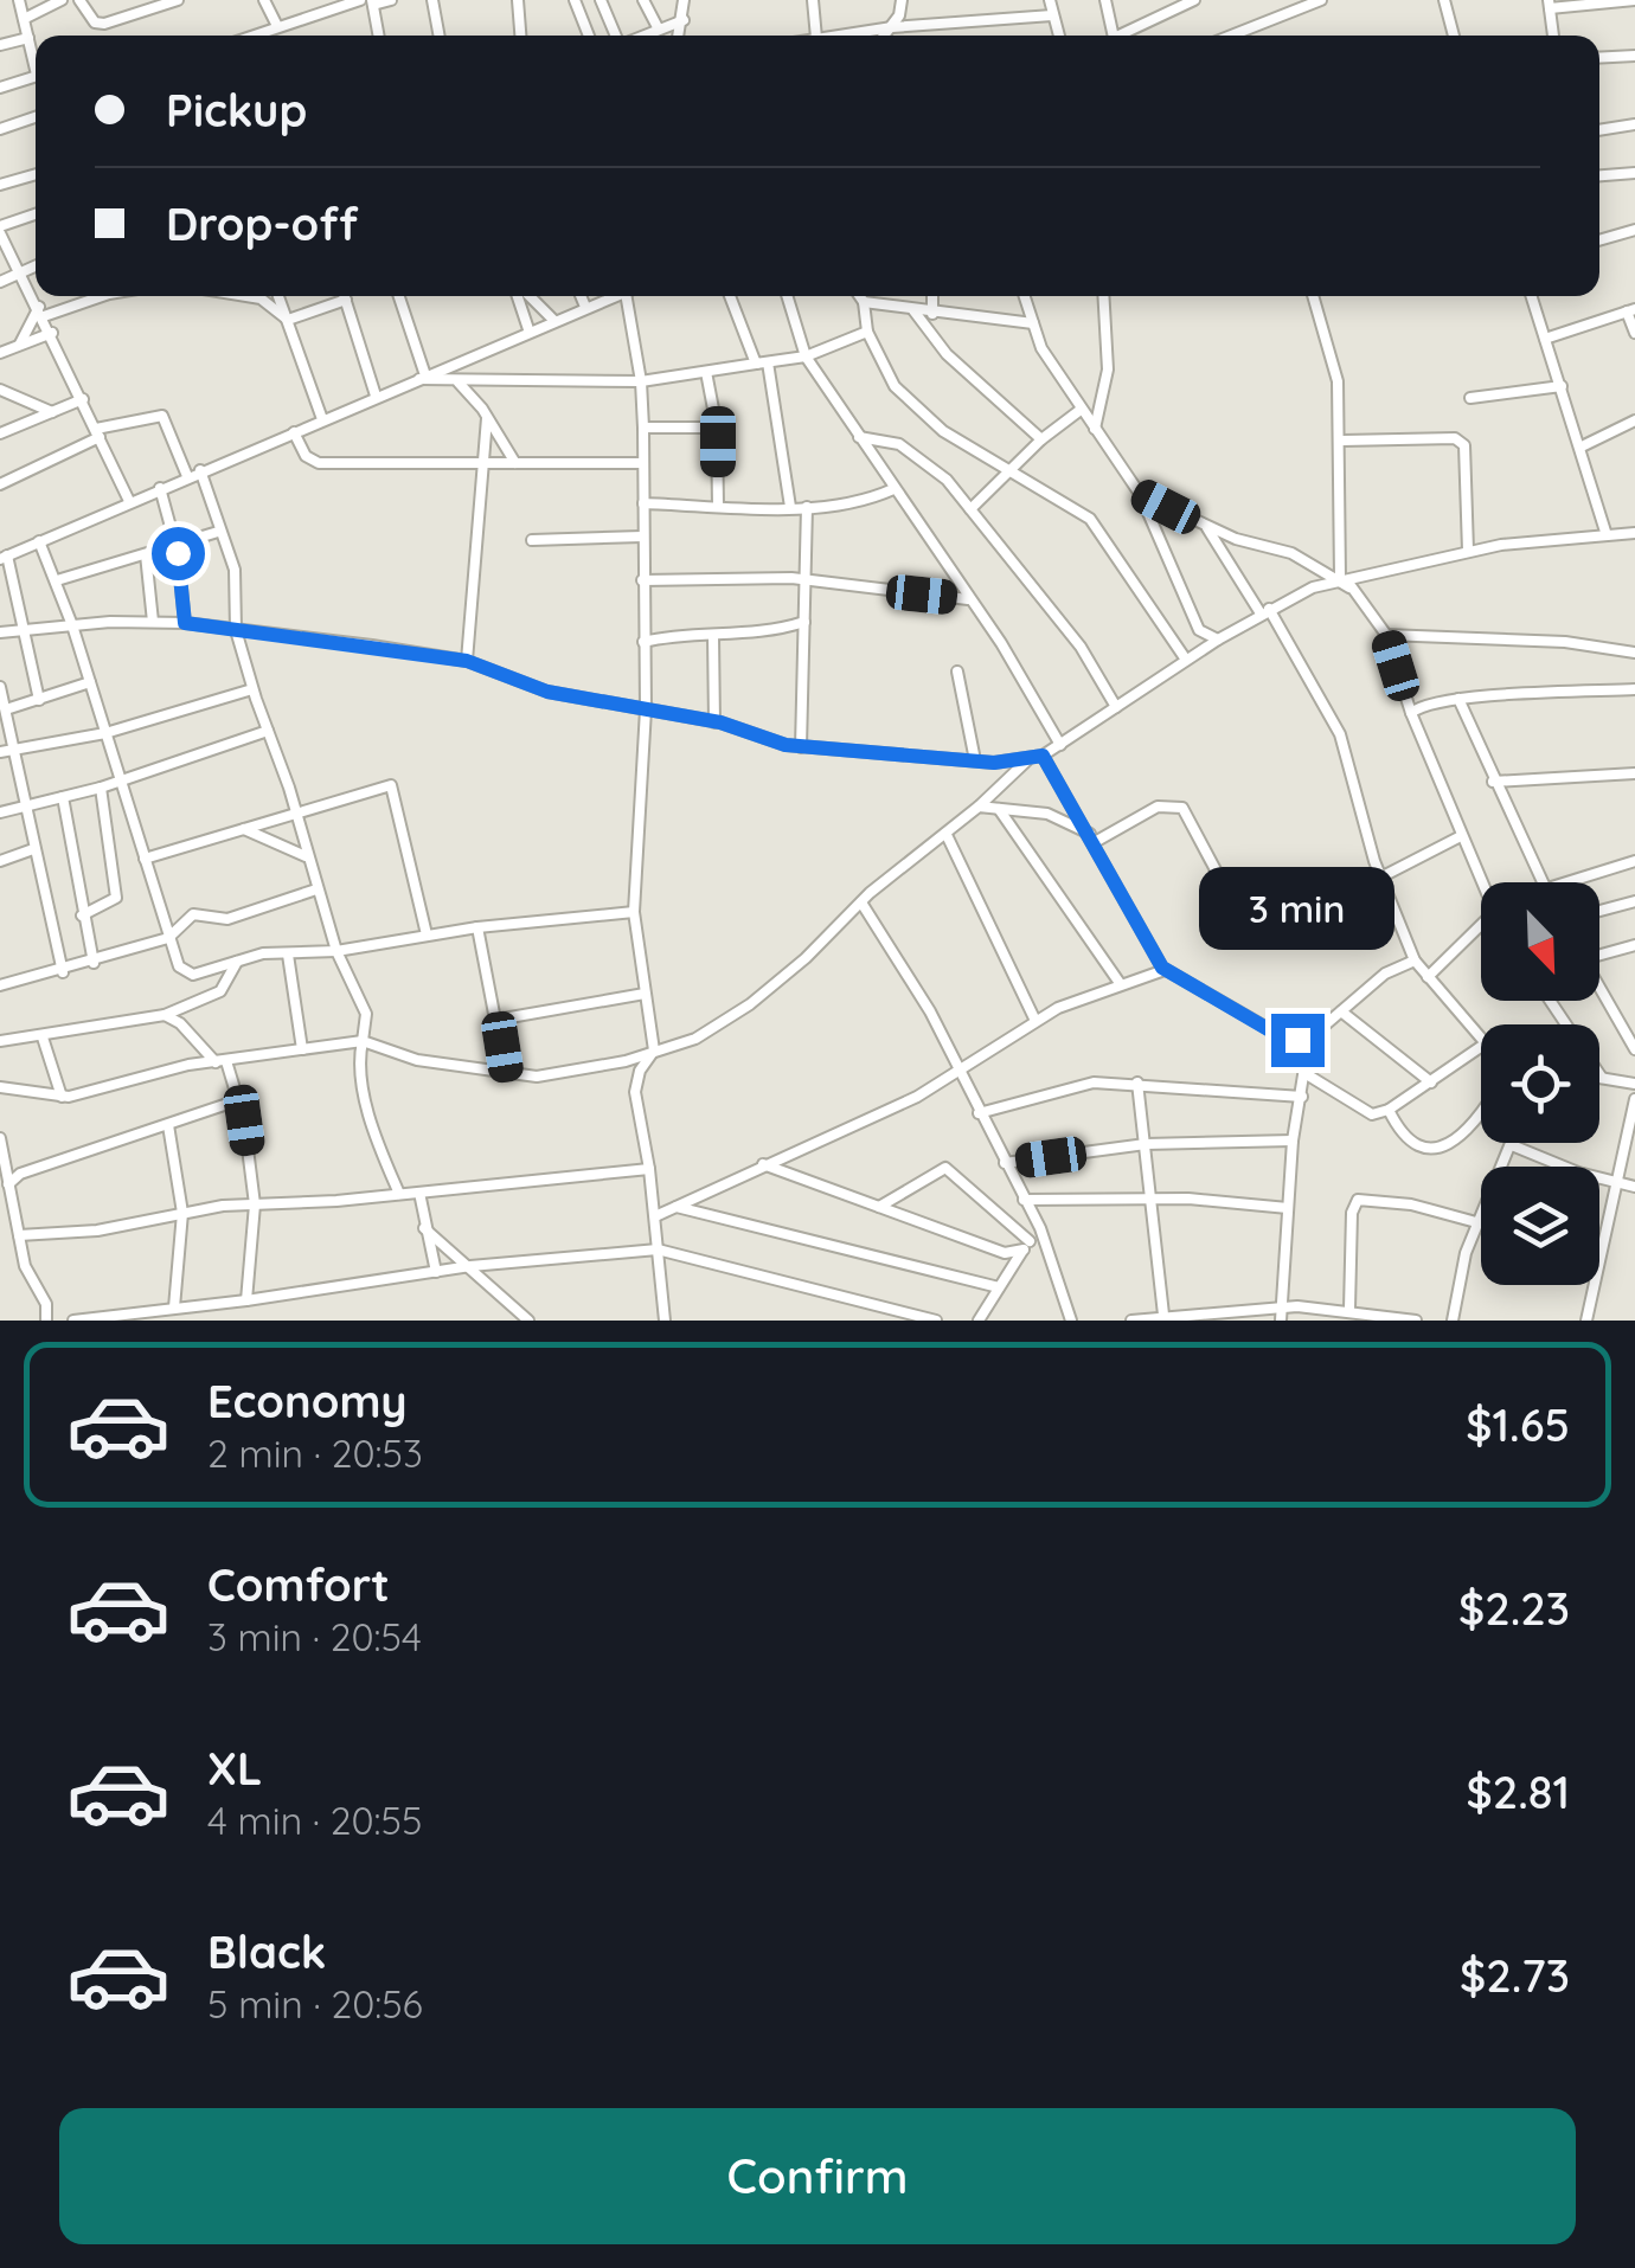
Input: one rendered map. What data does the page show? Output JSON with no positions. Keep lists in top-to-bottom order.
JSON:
{
  "north": "bottom right",
  "page": {
    "banner": ["Pickup", "Drop-off"],
    "bubble": "3 min",
    "list": [
      {
        "name": "Economy",
        "note": "2 min · 20:53",
        "value": "$1.65"
      },
      {
        "name": "Comfort",
        "note": "3 min · 20:54",
        "value": "$2.23"
      },
      {
        "name": "XL",
        "note": "4 min · 20:55",
        "value": "$2.81"
      },
      {
        "name": "Black",
        "note": "5 min · 20:56",
        "value": "$2.73"
      }
    ],
    "buttons": "Confirm"
  }
}
